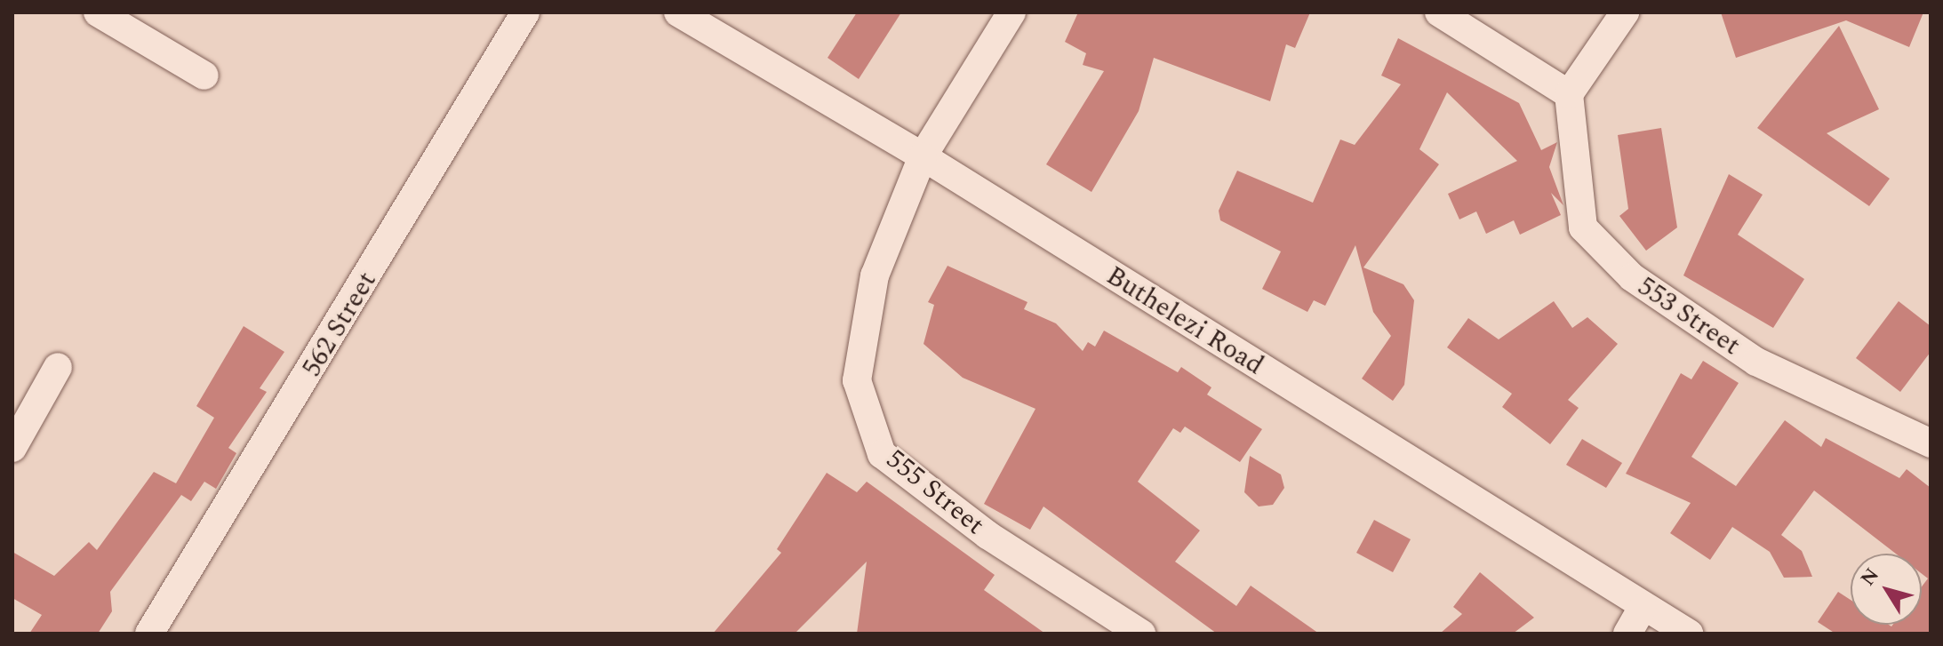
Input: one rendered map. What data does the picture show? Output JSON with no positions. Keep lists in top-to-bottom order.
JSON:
{
  "streets": {
    "street": [
      "553 Street",
      "Buthelezi Road",
      "562 Street",
      "555 Street"
    ]
  },
  "crossings": [
    ["Buthelezi Road", "555 Street"]
  ],
  "north": "top left"
}
